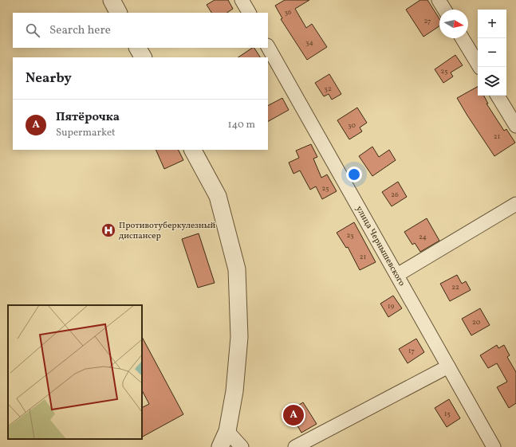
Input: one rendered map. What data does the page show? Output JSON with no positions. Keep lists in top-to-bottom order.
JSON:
{
  "streets": {
    "street": ["улица Чернышевского"]
  },
  "places": {
    "hospital": ["Противотуберкулезный диспансер"]
  },
  "house_numbers": [
    "36",
    "27",
    "34",
    "25",
    "32",
    "30",
    "21",
    "25",
    "26",
    "23",
    "24",
    "21",
    "22",
    "19",
    "20",
    "17",
    "15"
  ],
  "north": "right",
  "page": {
    "map_buttons": ["+", "−"],
    "search": "Search here",
    "heading": "Nearby",
    "list": [
      {
        "mark": "A",
        "name": "Пятёрочка",
        "note": "Supermarket",
        "value": "140 m"
      }
    ],
    "pins": "A"
  }
}
